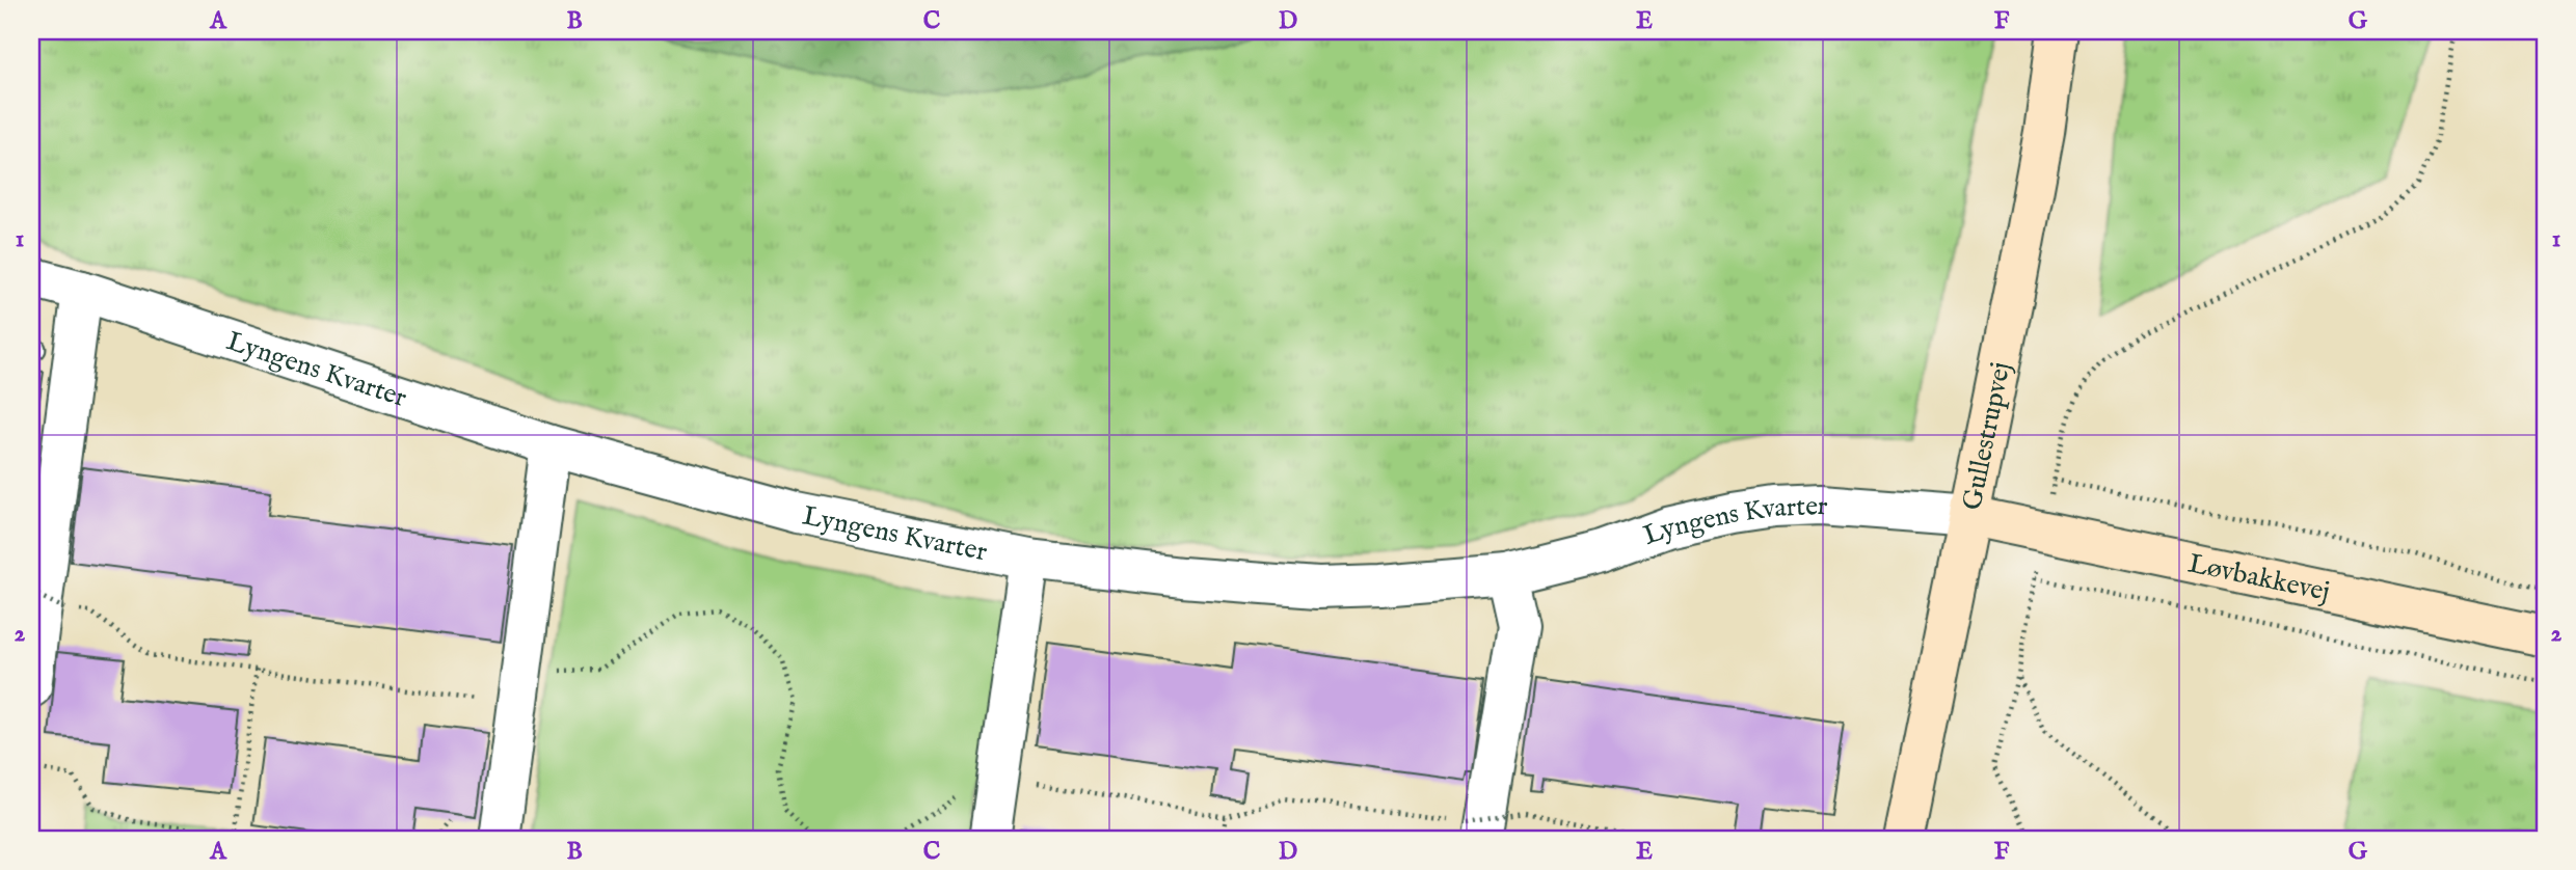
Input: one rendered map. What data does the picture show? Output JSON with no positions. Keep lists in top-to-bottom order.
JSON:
{
  "streets": {
    "street": ["Lyngens Kvarter", "Gullestrupvej", "Løvbakkevej"]
  },
  "crossings": [
    ["Lyngens Kvarter", "Gullestrupvej"],
    ["Lyngens Kvarter", "Løvbakkevej"],
    ["Gullestrupvej", "Løvbakkevej"]
  ],
  "grid": {
    "columns": [
      "A",
      "B",
      "C",
      "D",
      "E",
      "F",
      "G"
    ],
    "rows": ["1", "2"]
  }
}
